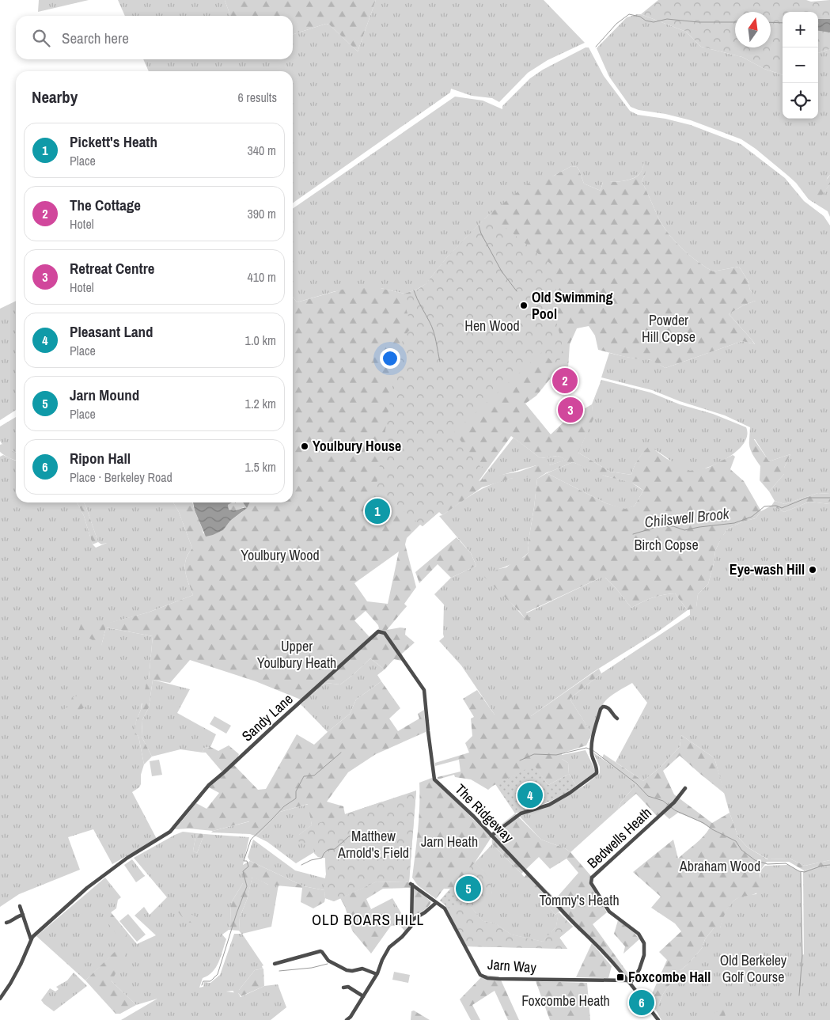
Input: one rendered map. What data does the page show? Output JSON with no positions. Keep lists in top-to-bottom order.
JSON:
{
  "streets": {
    "street": [
      "Sandy Lane",
      "The Ridgeway",
      "Bedwells Heath",
      "Jarn Way"
    ]
  },
  "crossings": [
    ["Sandy Lane", "The Ridgeway"],
    ["The Ridgeway", "Bedwells Heath"],
    ["The Ridgeway", "Jarn Way"],
    ["Bedwells Heath", "Jarn Way"]
  ],
  "districts": ["OLD BOARS HILL"],
  "water": ["Chilswell Brook"],
  "parks": [
    "Powder Hill Copse",
    "Hen Wood",
    "Birch Copse",
    "Youlbury Wood",
    "Upper Youlbury Heath",
    "Matthew Arnold's Field",
    "Jarn Heath",
    "Abraham Wood",
    "Tommy's Heath",
    "Old Berkeley Golf Course",
    "Foxcombe Heath"
  ],
  "places": {
    "other": ["Old Swimming Pool", "Youlbury House", "Eye-wash Hill"],
    "transit": ["Foxcombe Hall"]
  },
  "north": "top",
  "page": {
    "map_buttons": ["+", "−"],
    "search": "Search here",
    "heading": ["Nearby", "6 results"],
    "list": [
      {
        "mark": "1",
        "name": "Pickett's Heath",
        "note": "Place",
        "value": "340 m"
      },
      {
        "mark": "2",
        "name": "The Cottage",
        "note": "Hotel",
        "value": "390 m"
      },
      {
        "mark": "3",
        "name": "Retreat Centre",
        "note": "Hotel",
        "value": "410 m"
      },
      {
        "mark": "4",
        "name": "Pleasant Land",
        "note": "Place",
        "value": "1.0 km"
      },
      {
        "mark": "5",
        "name": "Jarn Mound",
        "note": "Place",
        "value": "1.2 km"
      },
      {
        "mark": "6",
        "name": "Ripon Hall",
        "note": "Place · Berkeley Road",
        "value": "1.5 km"
      }
    ],
    "pins": [
      "2",
      "3",
      "1",
      "4",
      "5",
      "6"
    ]
  }
}
